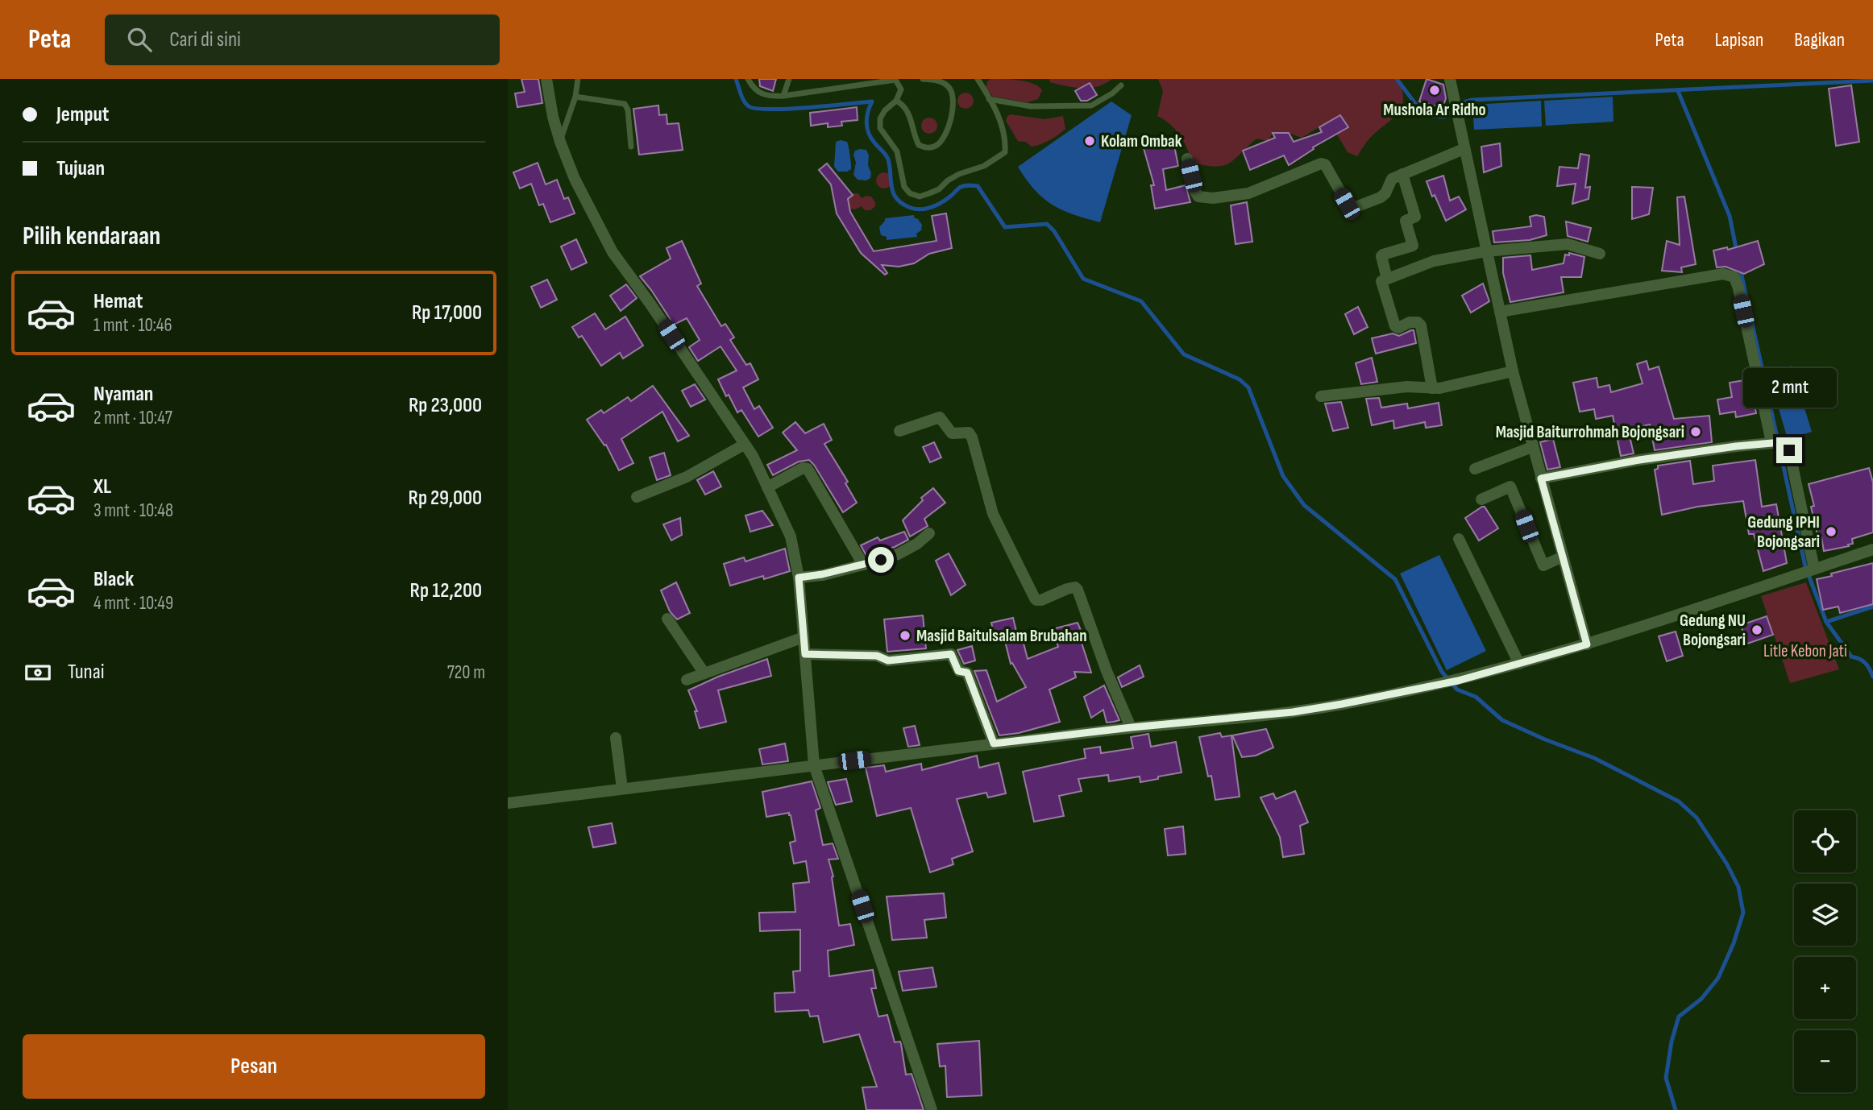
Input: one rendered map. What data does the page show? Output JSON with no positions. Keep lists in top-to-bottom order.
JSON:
{
  "parks": ["Litle Kebon Jati"],
  "places": [
    "Mushola Ar Ridho",
    "Kolam Ombak",
    "Masjid Baiturrohmah Bojongsari",
    "Gedung IPHI Bojongsari",
    "Gedung NU Bojongsari",
    "Masjid Baitulsalam Brubahan"
  ],
  "page": {
    "header": "Peta",
    "search": "Cari di sini",
    "nav": ["Peta", "Lapisan", "Bagikan"],
    "banner": ["Jemput", "Tujuan"],
    "heading": "Pilih kendaraan",
    "list": [
      {
        "name": "Hemat",
        "note": "1 mnt · 10:46",
        "value": "Rp 17,000"
      },
      {
        "name": "Nyaman",
        "note": "2 mnt · 10:47",
        "value": "Rp 23,000"
      },
      {
        "name": "XL",
        "note": "3 mnt · 10:48",
        "value": "Rp 29,000"
      },
      {
        "name": "Black",
        "note": "4 mnt · 10:49",
        "value": "Rp 12,200"
      }
    ],
    "bubble": "2 mnt",
    "pay": ["Tunai", "720 m"],
    "map_buttons": ["+", "−"],
    "buttons": "Pesan"
  }
}
